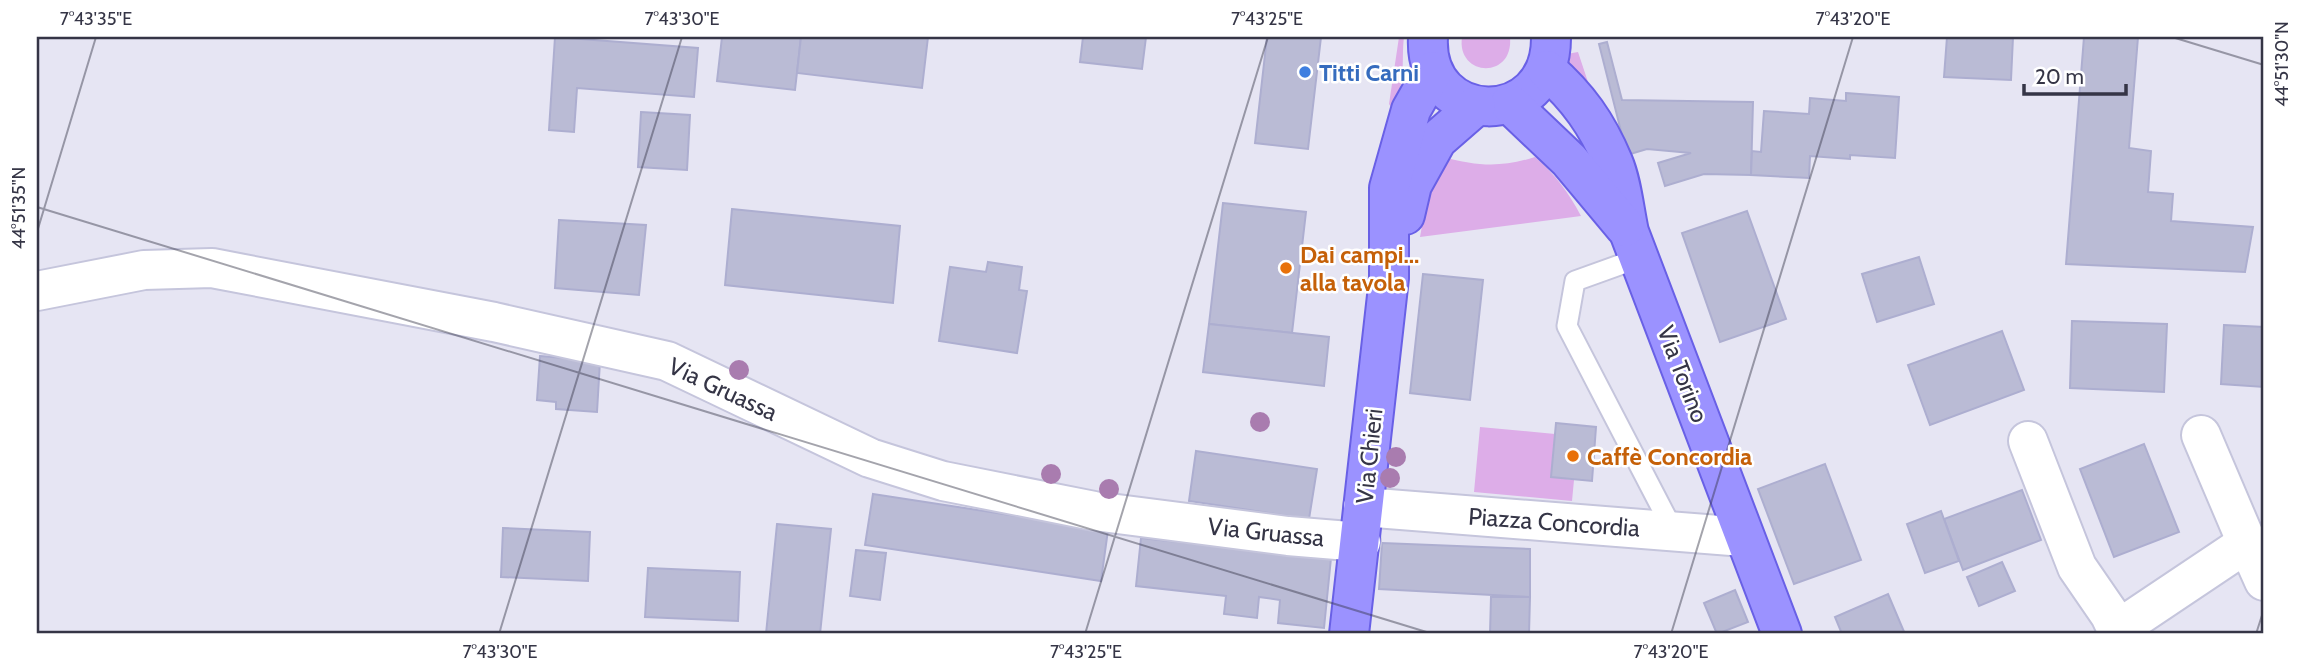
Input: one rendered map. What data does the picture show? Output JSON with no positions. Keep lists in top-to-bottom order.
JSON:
{
  "streets": {
    "main road": ["Via Torino", "Via Chieri"],
    "street": ["Via Gruassa", "Piazza Concordia"]
  },
  "crossings": [
    ["Via Torino", "Piazza Concordia"],
    ["Via Gruassa", "Via Chieri"],
    ["Via Gruassa", "Piazza Concordia"],
    ["Via Chieri", "Piazza Concordia"]
  ],
  "places": ["Titti Carni", "Dai campi... alla tavola", "Caffè Concordia"],
  "scale_bar": "20 m",
  "coordinates": [
    "7°43'35\"E",
    "7°43'30\"E",
    "7°43'25\"E",
    "7°43'20\"E",
    "44°51'30\"N",
    "44°51'35\"N"
  ]
}
